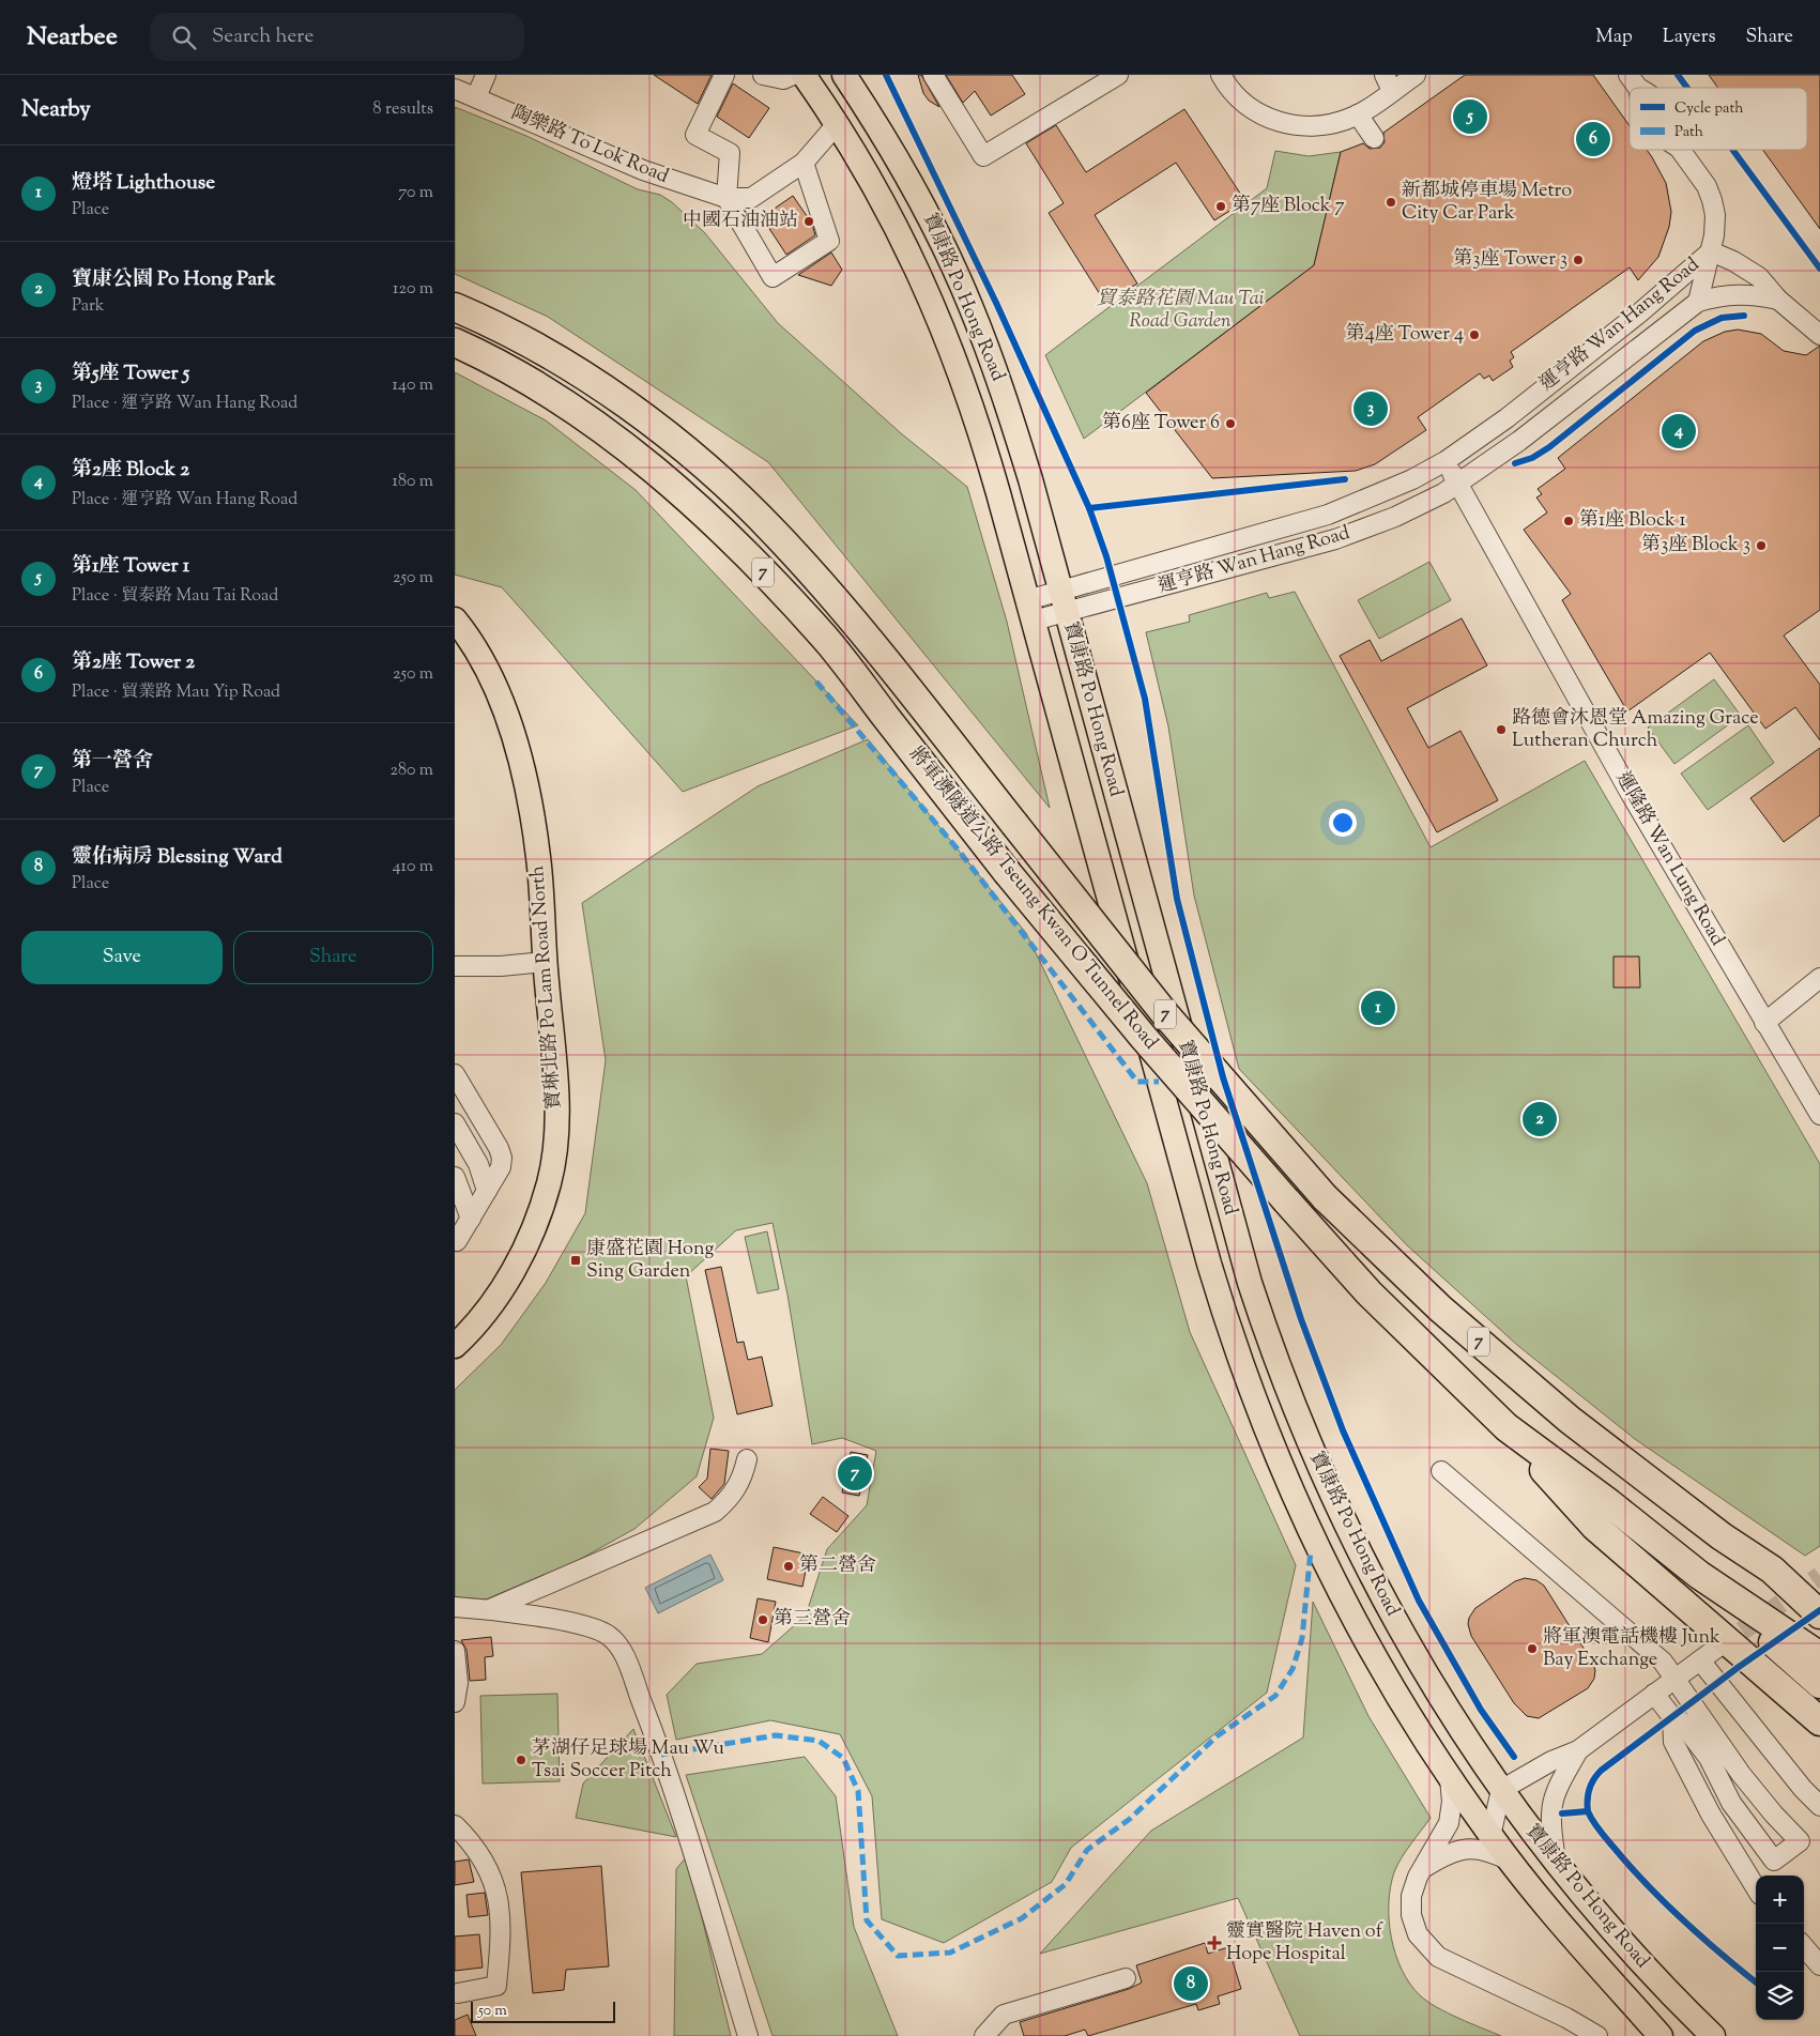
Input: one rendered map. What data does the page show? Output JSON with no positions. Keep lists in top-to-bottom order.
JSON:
{
  "streets": {
    "highway": ["7", "將軍澳隧道公路 Tseung Kwan O Tunnel Road"],
    "main road": ["寶康路 Po Hong Road", "寶琳北路 Po Lam Road North"],
    "street": ["陶樂路 To Lok Road", "運亨路 Wan Hang Road", "運隆路 Wan Lung Road"]
  },
  "crossings": [
    ["寶康路 Po Hong Road", "運亨路 Wan Hang Road"],
    ["運亨路 Wan Hang Road", "運隆路 Wan Lung Road"]
  ],
  "parks": ["貿泰路花園 Mau Tai Road Garden"],
  "places": {
    "other": [
      "新都城停車場 Metro City Car Park",
      "第7座 Block 7",
      "中國石油油站",
      "第3座 Tower 3",
      "第4座 Tower 4",
      "第6座 Tower 6",
      "第1座 Block 1",
      "第3座 Block 3",
      "路德會沐恩堂 Amazing Grace Lutheran Church",
      "第二營舍",
      "第三營舍",
      "將軍澳電話機樓 Junk Bay Exchange",
      "茅湖仔足球場 Mau Wu Tsai Soccer Pitch"
    ],
    "transit": ["康盛花園 Hong Sing Garden"],
    "health": ["靈實醫院 Haven of Hope Hospital"]
  },
  "legend": ["Cycle path", "Path"],
  "scale_bar": "50 m",
  "page": {
    "header": "Nearbee",
    "search": "Search here",
    "nav": ["Map", "Layers", "Share"],
    "heading": ["Nearby", "8 results"],
    "pins": [
      "5",
      "6",
      "3",
      "4",
      "1",
      "2",
      "7",
      "8"
    ],
    "list": [
      {
        "mark": "1",
        "name": "燈塔 Lighthouse",
        "note": "Place",
        "value": "70 m"
      },
      {
        "mark": "2",
        "name": "寶康公園 Po Hong Park",
        "note": "Park",
        "value": "120 m"
      },
      {
        "mark": "3",
        "name": "第5座 Tower 5",
        "note": "Place · 運亨路 Wan Hang Road",
        "value": "140 m"
      },
      {
        "mark": "4",
        "name": "第2座 Block 2",
        "note": "Place · 運亨路 Wan Hang Road",
        "value": "180 m"
      },
      {
        "mark": "5",
        "name": "第1座 Tower 1",
        "note": "Place · 貿泰路 Mau Tai Road",
        "value": "250 m"
      },
      {
        "mark": "6",
        "name": "第2座 Tower 2",
        "note": "Place · 貿業路 Mau Yip Road",
        "value": "250 m"
      },
      {
        "mark": "7",
        "name": "第一營舍",
        "note": "Place",
        "value": "280 m"
      },
      {
        "mark": "8",
        "name": "靈佑病房 Blessing Ward",
        "note": "Place",
        "value": "410 m"
      }
    ],
    "buttons": ["Save", "Share"],
    "map_buttons": ["+", "−"],
    "scale": "50 m"
  }
}
